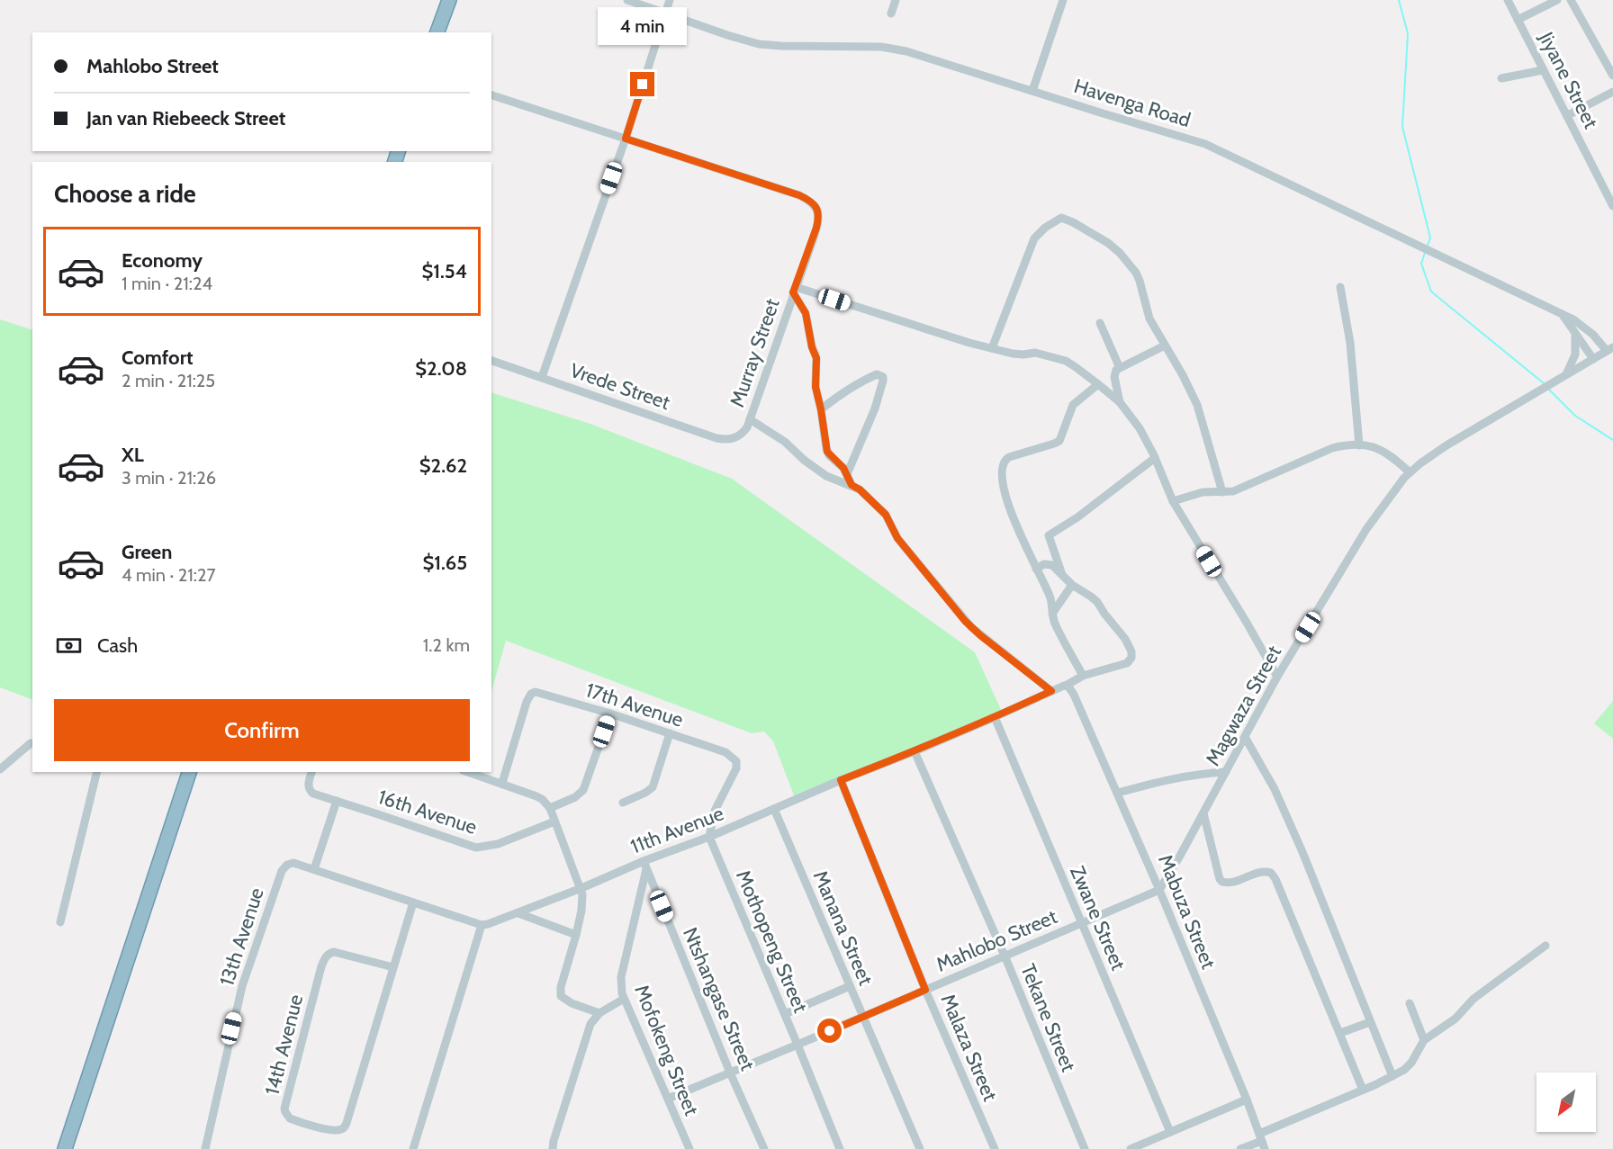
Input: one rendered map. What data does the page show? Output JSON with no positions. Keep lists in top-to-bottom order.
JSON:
{
  "streets": {
    "street": [
      "Jiyane Street",
      "Havenga Road",
      "Murray Street",
      "Vrede Street",
      "17th Avenue",
      "Magwaza Street",
      "16th Avenue",
      "11th Avenue",
      "Mabuza Street",
      "Zwane Street",
      "Manana Street",
      "13th Avenue",
      "Mahlobo Street",
      "Mothopeng Street",
      "Ntshangase Street",
      "Tekane Street",
      "14th Avenue",
      "Malaza Street",
      "Mofokeng Street"
    ]
  },
  "crossings": [
    ["Havenga Road", "Magwaza Street"],
    ["Murray Street", "Vrede Street"],
    ["17th Avenue", "11th Avenue"],
    ["17th Avenue", "Mothopeng Street"],
    ["Magwaza Street", "Mabuza Street"],
    ["Magwaza Street", "Mahlobo Street"],
    ["11th Avenue", "Mabuza Street"],
    ["11th Avenue", "Zwane Street"],
    ["11th Avenue", "Manana Street"],
    ["11th Avenue", "Mothopeng Street"],
    ["11th Avenue", "Ntshangase Street"],
    ["11th Avenue", "Tekane Street"],
    ["11th Avenue", "Malaza Street"],
    ["11th Avenue", "Mofokeng Street"],
    ["Mabuza Street", "Mahlobo Street"],
    ["Zwane Street", "Mahlobo Street"],
    ["Manana Street", "Mahlobo Street"],
    ["Mahlobo Street", "Mothopeng Street"],
    ["Mahlobo Street", "Ntshangase Street"],
    ["Mahlobo Street", "Tekane Street"],
    ["Mahlobo Street", "Malaza Street"],
    ["Mahlobo Street", "Mofokeng Street"],
    ["Ntshangase Street", "Mofokeng Street"]
  ],
  "north": "bottom left",
  "page": {
    "bubble": "4 min",
    "banner": ["Mahlobo Street", "Jan van Riebeeck Street"],
    "heading": "Choose a ride",
    "list": [
      {
        "name": "Economy",
        "note": "1 min · 21:24",
        "value": "$1.54"
      },
      {
        "name": "Comfort",
        "note": "2 min · 21:25",
        "value": "$2.08"
      },
      {
        "name": "XL",
        "note": "3 min · 21:26",
        "value": "$2.62"
      },
      {
        "name": "Green",
        "note": "4 min · 21:27",
        "value": "$1.65"
      }
    ],
    "pay": ["Cash", "1.2 km"],
    "buttons": "Confirm"
  }
}
